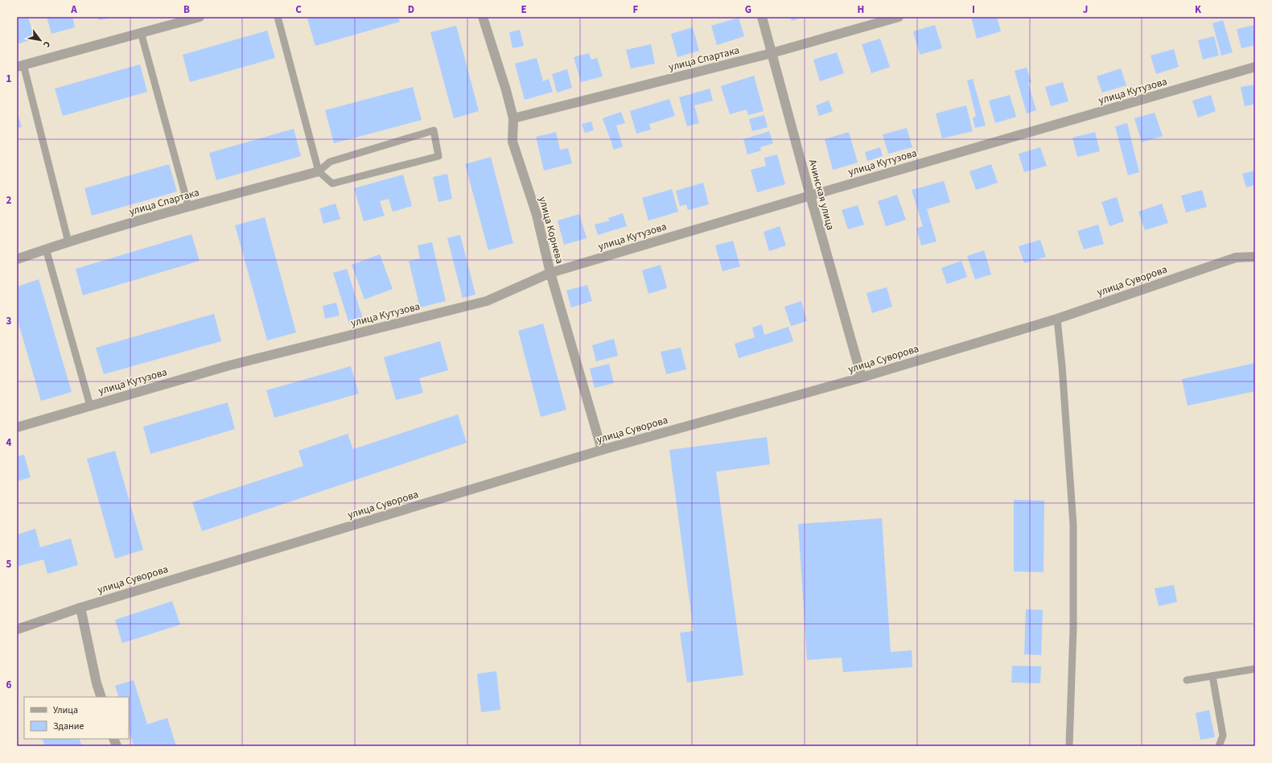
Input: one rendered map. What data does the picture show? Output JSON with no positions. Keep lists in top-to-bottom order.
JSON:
{
  "streets": {
    "street": [
      "улица Спартака",
      "улица Кутузова",
      "Ачинская улица",
      "улица Корнева",
      "улица Суворова"
    ]
  },
  "crossings": [
    ["улица Спартака", "Ачинская улица"],
    ["улица Спартака", "улица Корнева"],
    ["улица Кутузова", "Ачинская улица"],
    ["улица Кутузова", "улица Корнева"],
    ["Ачинская улица", "улица Суворова"],
    ["улица Корнева", "улица Суворова"]
  ],
  "legend": ["Улица", "Здание"],
  "north": "bottom right",
  "grid": {
    "columns": [
      "A",
      "B",
      "C",
      "D",
      "E",
      "F",
      "G",
      "H",
      "I",
      "J",
      "K"
    ],
    "rows": [
      "1",
      "2",
      "3",
      "4",
      "5",
      "6"
    ]
  }
}
